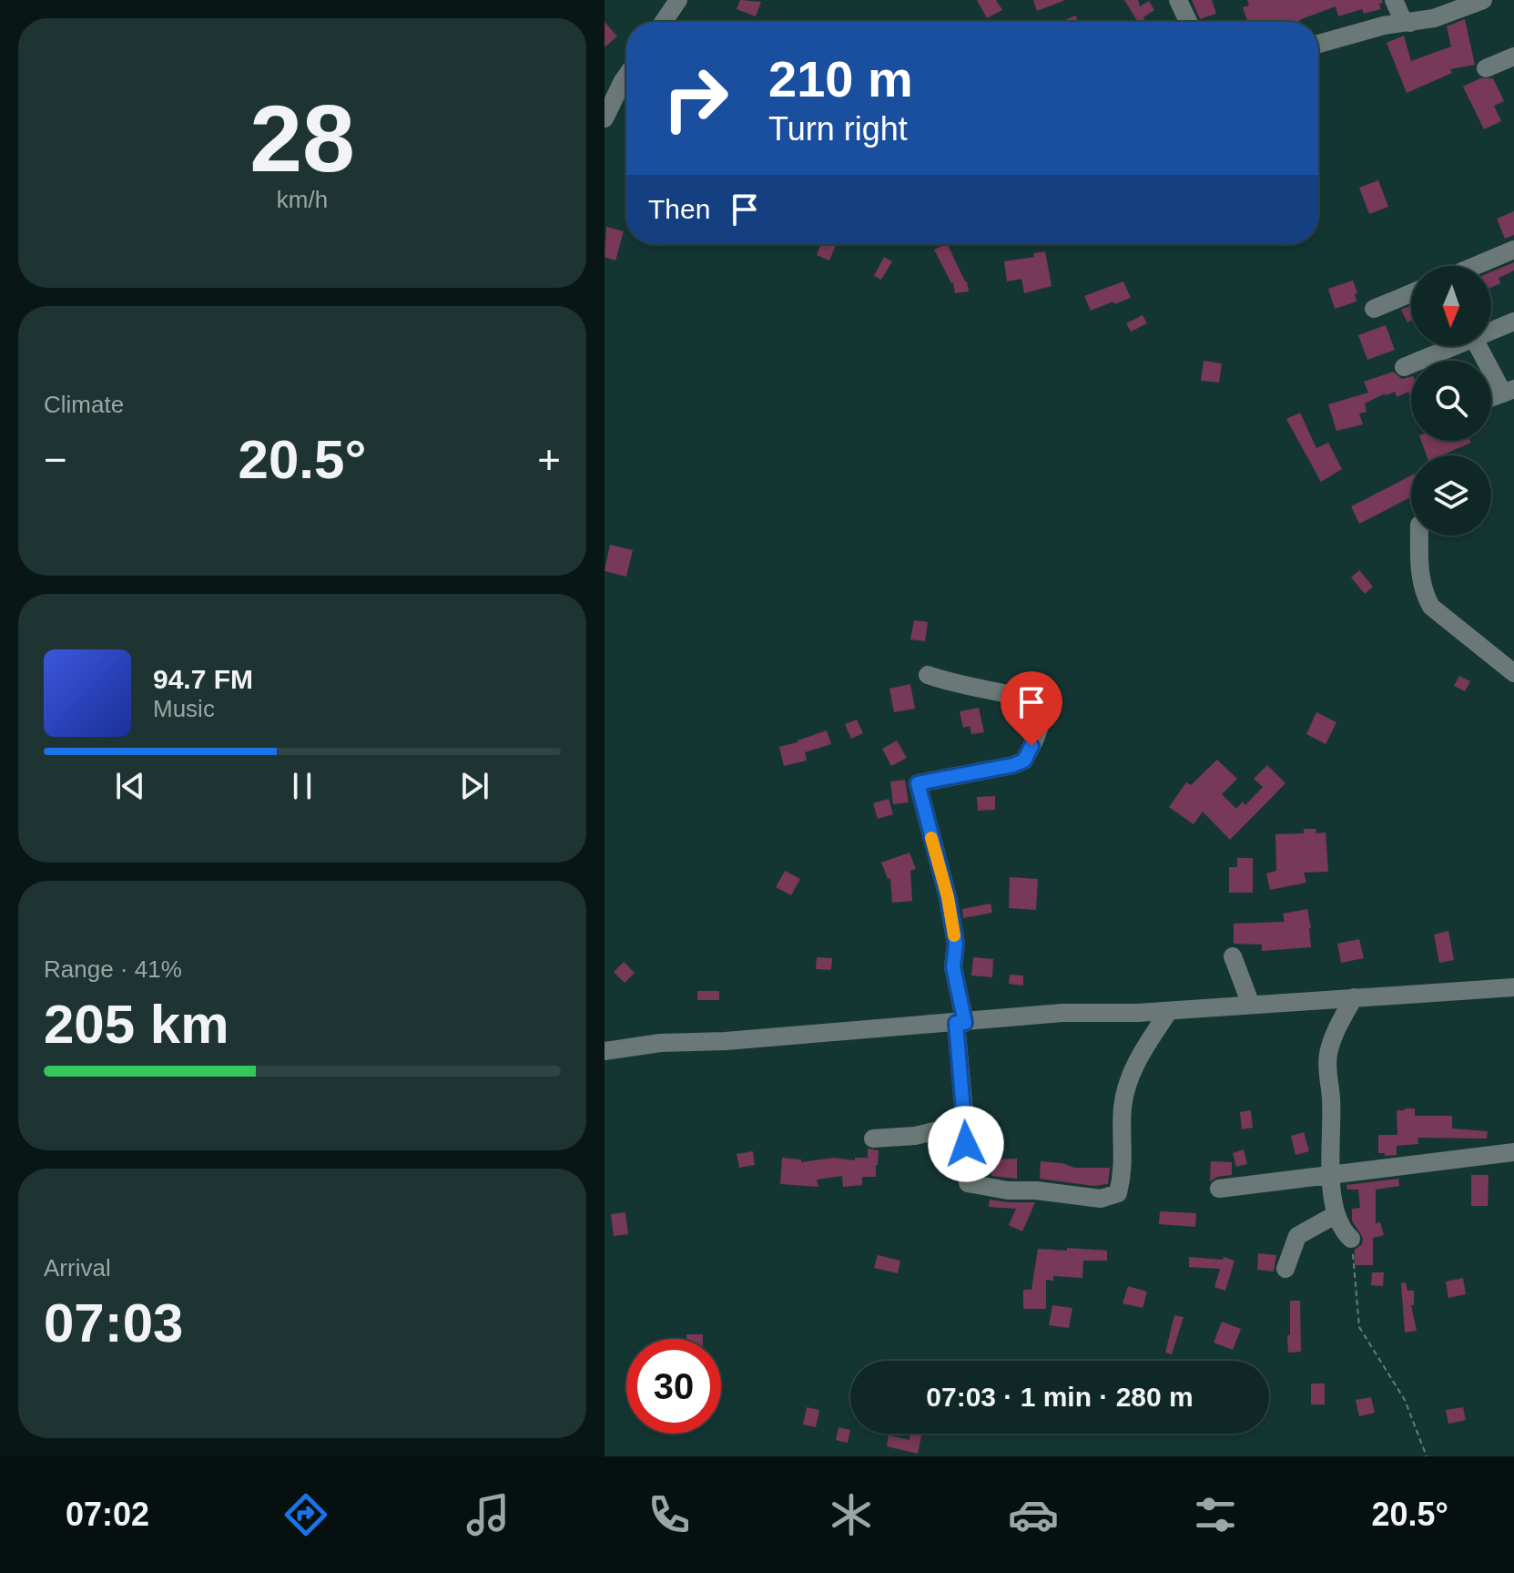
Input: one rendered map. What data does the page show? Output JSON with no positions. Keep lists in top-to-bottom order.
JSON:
{
  "north": "bottom",
  "page": {
    "tile": [
      ["28", "km/h"],
      "Climate",
      ["Range · 41%", "205 km"],
      ["Arrival", "07:03"]
    ],
    "turn": ["210 m", "Turn right"],
    "then": "Then",
    "heat": ["−", "20.5°", "+"],
    "song": ["94.7 FM", "Music"],
    "limit": "30",
    "trip": "07:03 · 1 min · 280 m",
    "tabs": ["07:02", "20.5°"]
  }
}
